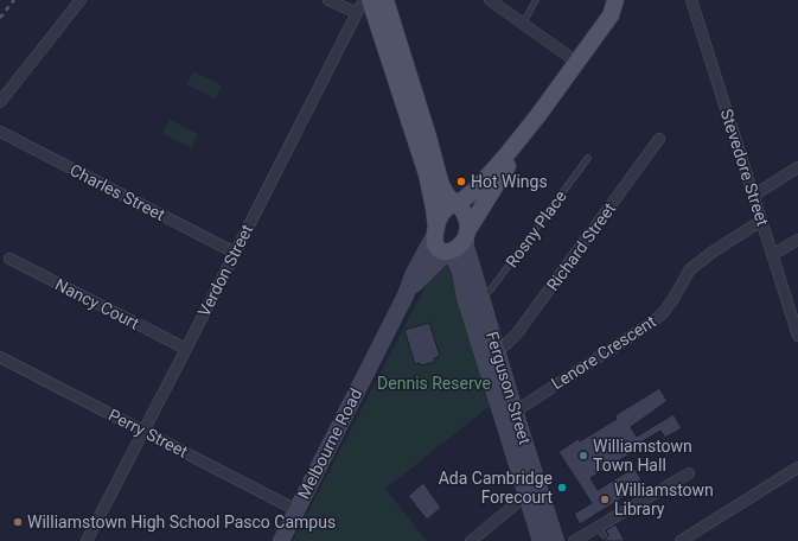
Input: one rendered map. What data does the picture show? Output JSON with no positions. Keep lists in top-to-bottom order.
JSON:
{
  "streets": {
    "street": [
      "Stevedore Street",
      "Charles Street",
      "Richard Street",
      "Verdon Street",
      "Nancy Court",
      "Lenore Crescent",
      "Ferguson Street",
      "Perry Street",
      "Melbourne Road"
    ],
    "lane": ["Rosny Place"]
  },
  "crossings": [
    ["Stevedore Street", "Lenore Crescent"],
    ["Charles Street", "Verdon Street"],
    ["Rosny Place", "Ferguson Street"],
    ["Richard Street", "Ferguson Street"],
    ["Verdon Street", "Nancy Court"],
    ["Verdon Street", "Perry Street"],
    ["Lenore Crescent", "Ferguson Street"],
    ["Ferguson Street", "Melbourne Road"],
    ["Perry Street", "Melbourne Road"]
  ],
  "parks": ["Dennis Reserve"],
  "places": [
    "Hot Wings",
    "Williamstown Town Hall",
    "Ada Cambridge Forecourt",
    "Williamstown Library",
    "Williamstown High School Pasco Campus"
  ]
}
